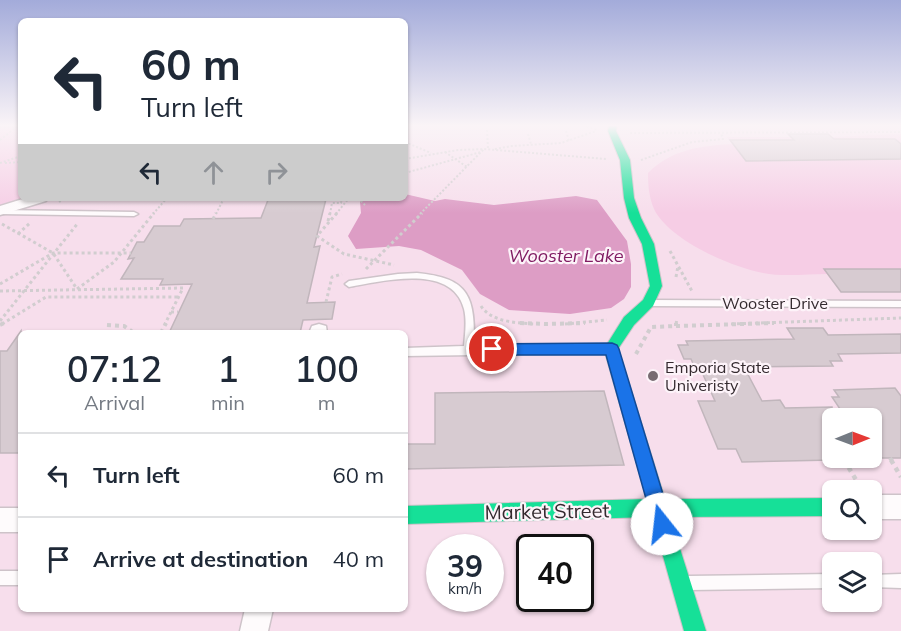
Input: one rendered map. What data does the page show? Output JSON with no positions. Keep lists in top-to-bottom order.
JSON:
{
  "streets": {
    "street": ["Market Street"],
    "lane": ["Wooster Drive"]
  },
  "water": ["Wooster Lake"],
  "places": ["Emporia State Univeristy"],
  "north": "right",
  "page": {
    "turn": ["60 m", "Turn left"],
    "eta": [
      "07:12",
      "Arrival",
      "1",
      "min",
      "100",
      "m"
    ],
    "list": [
      {
        "name": "Turn left",
        "value": "60 m"
      },
      {
        "name": "Arrive at destination",
        "value": "40 m"
      }
    ],
    "speed": "39 km/h",
    "limit": "40"
  }
}
